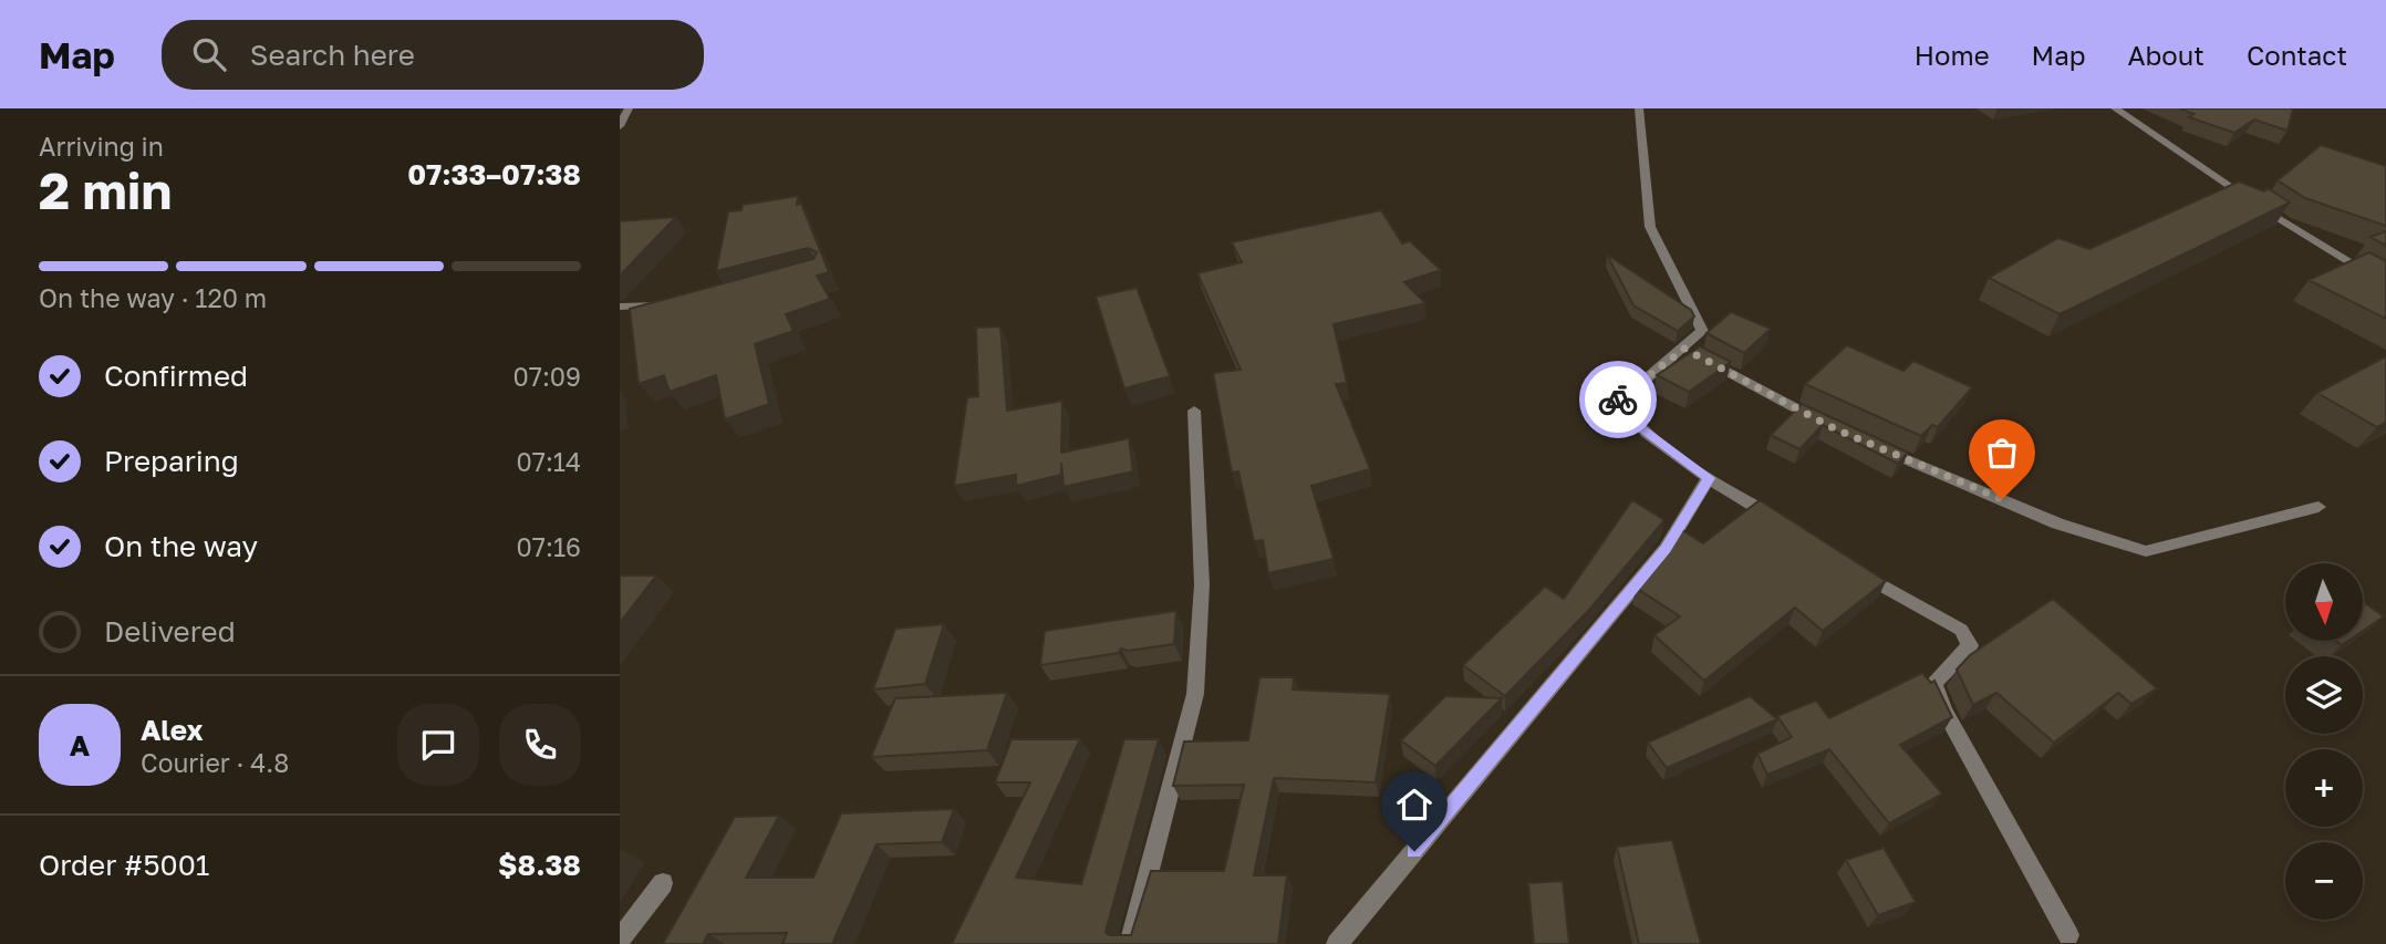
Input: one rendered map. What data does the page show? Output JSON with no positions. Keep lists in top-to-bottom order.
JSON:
{
  "north": "bottom",
  "page": {
    "header": "Map",
    "search": "Search here",
    "nav": [
      "Home",
      "Map",
      "About",
      "Contact"
    ],
    "heading": ["2 min", "Arriving in", "07:33–07:38"],
    "panel": [
      "Alex",
      "Courier · 4.8",
      "Order #5001",
      "$8.38"
    ],
    "bar": "On the way · 120 m",
    "list": [
      ["Confirmed", "07:09"],
      ["Preparing", "07:14"],
      ["On the way", "07:16"],
      "Delivered"
    ],
    "map_buttons": ["+", "−"],
    "round": "A"
  }
}
